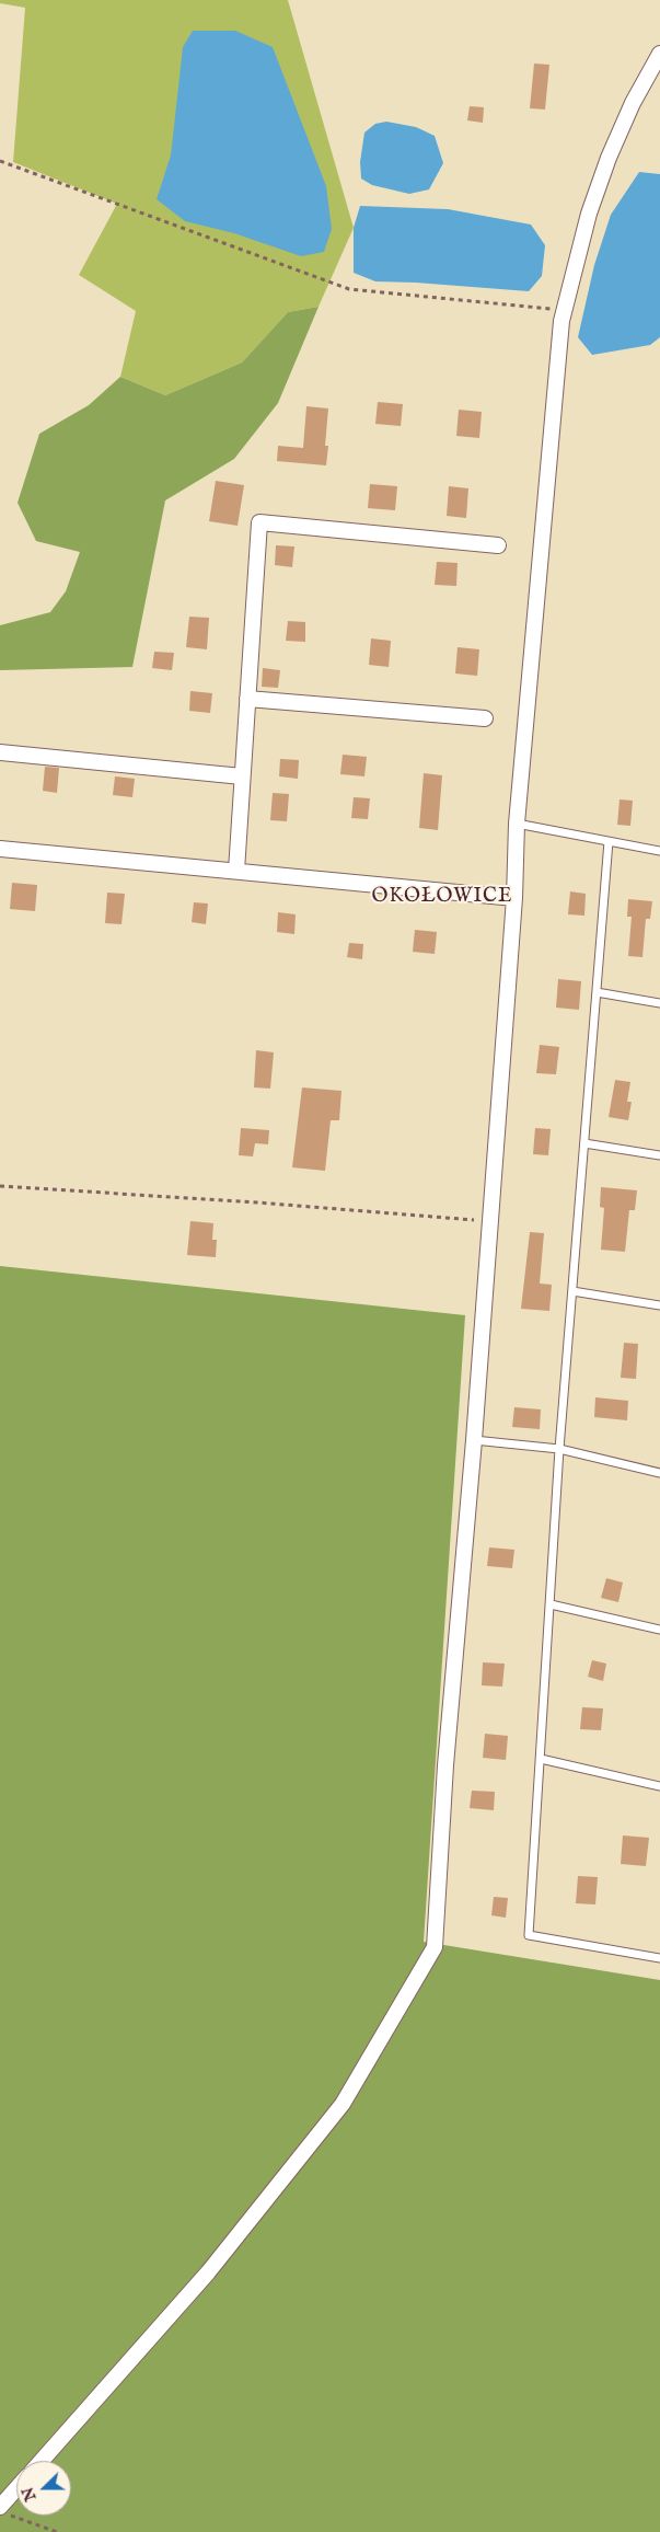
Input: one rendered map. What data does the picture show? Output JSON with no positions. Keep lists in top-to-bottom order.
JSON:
{
  "districts": ["OKOŁOWICE"],
  "north": "left"
}
